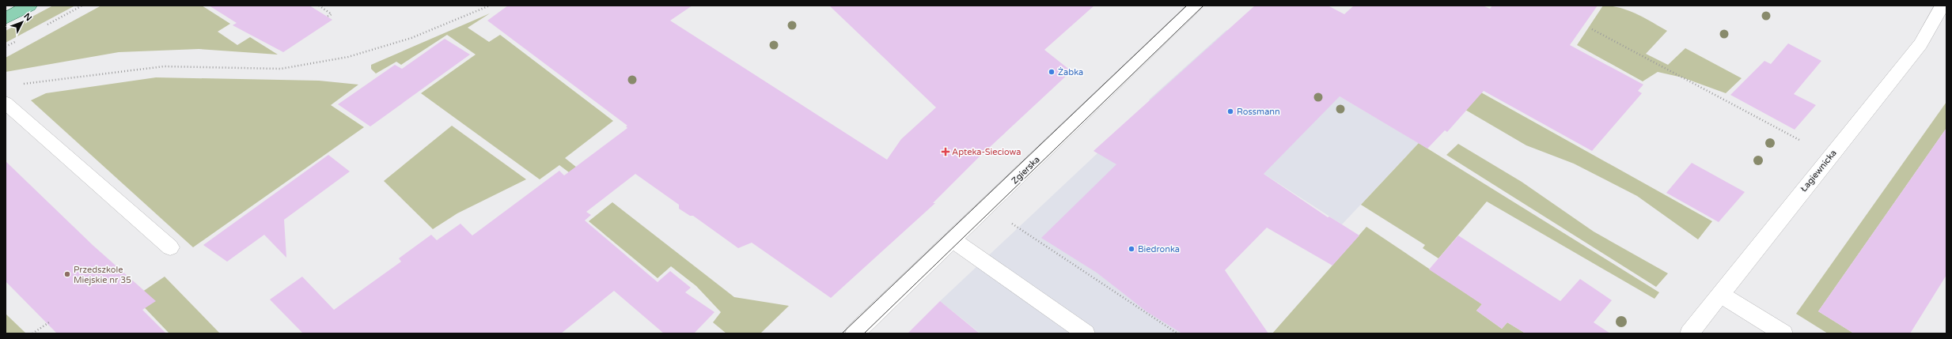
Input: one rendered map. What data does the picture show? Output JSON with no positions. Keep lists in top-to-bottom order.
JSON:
{
  "streets": {
    "street": ["Zgierska", "Łagiewnicka"]
  },
  "places": {
    "other": [
      "Żabka",
      "Rossmann",
      "Biedronka",
      "Przedszkole Miejskie nr 35"
    ],
    "health": ["Apteka-Sieciowa"]
  },
  "north": "top right"
}
